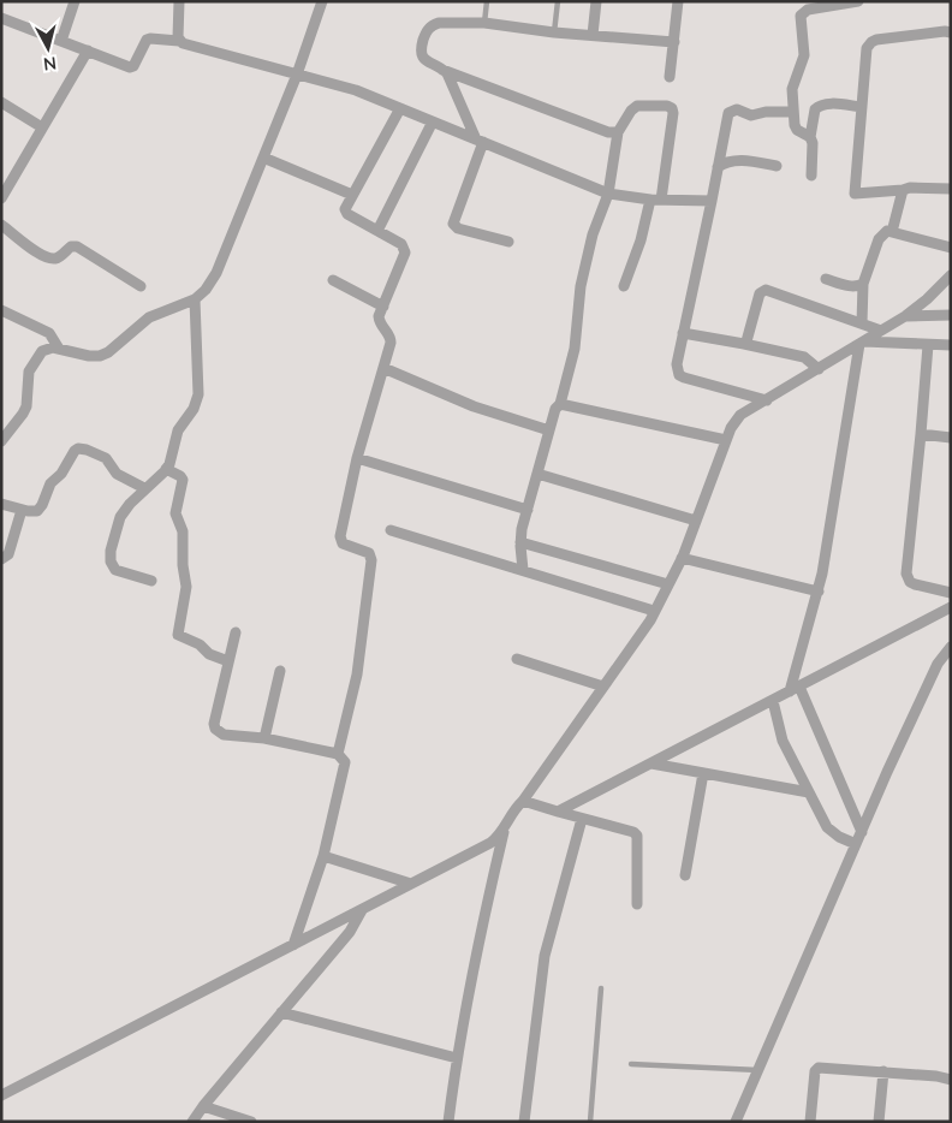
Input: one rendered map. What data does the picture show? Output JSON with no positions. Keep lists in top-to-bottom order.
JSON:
{
  "north": "bottom"
}
